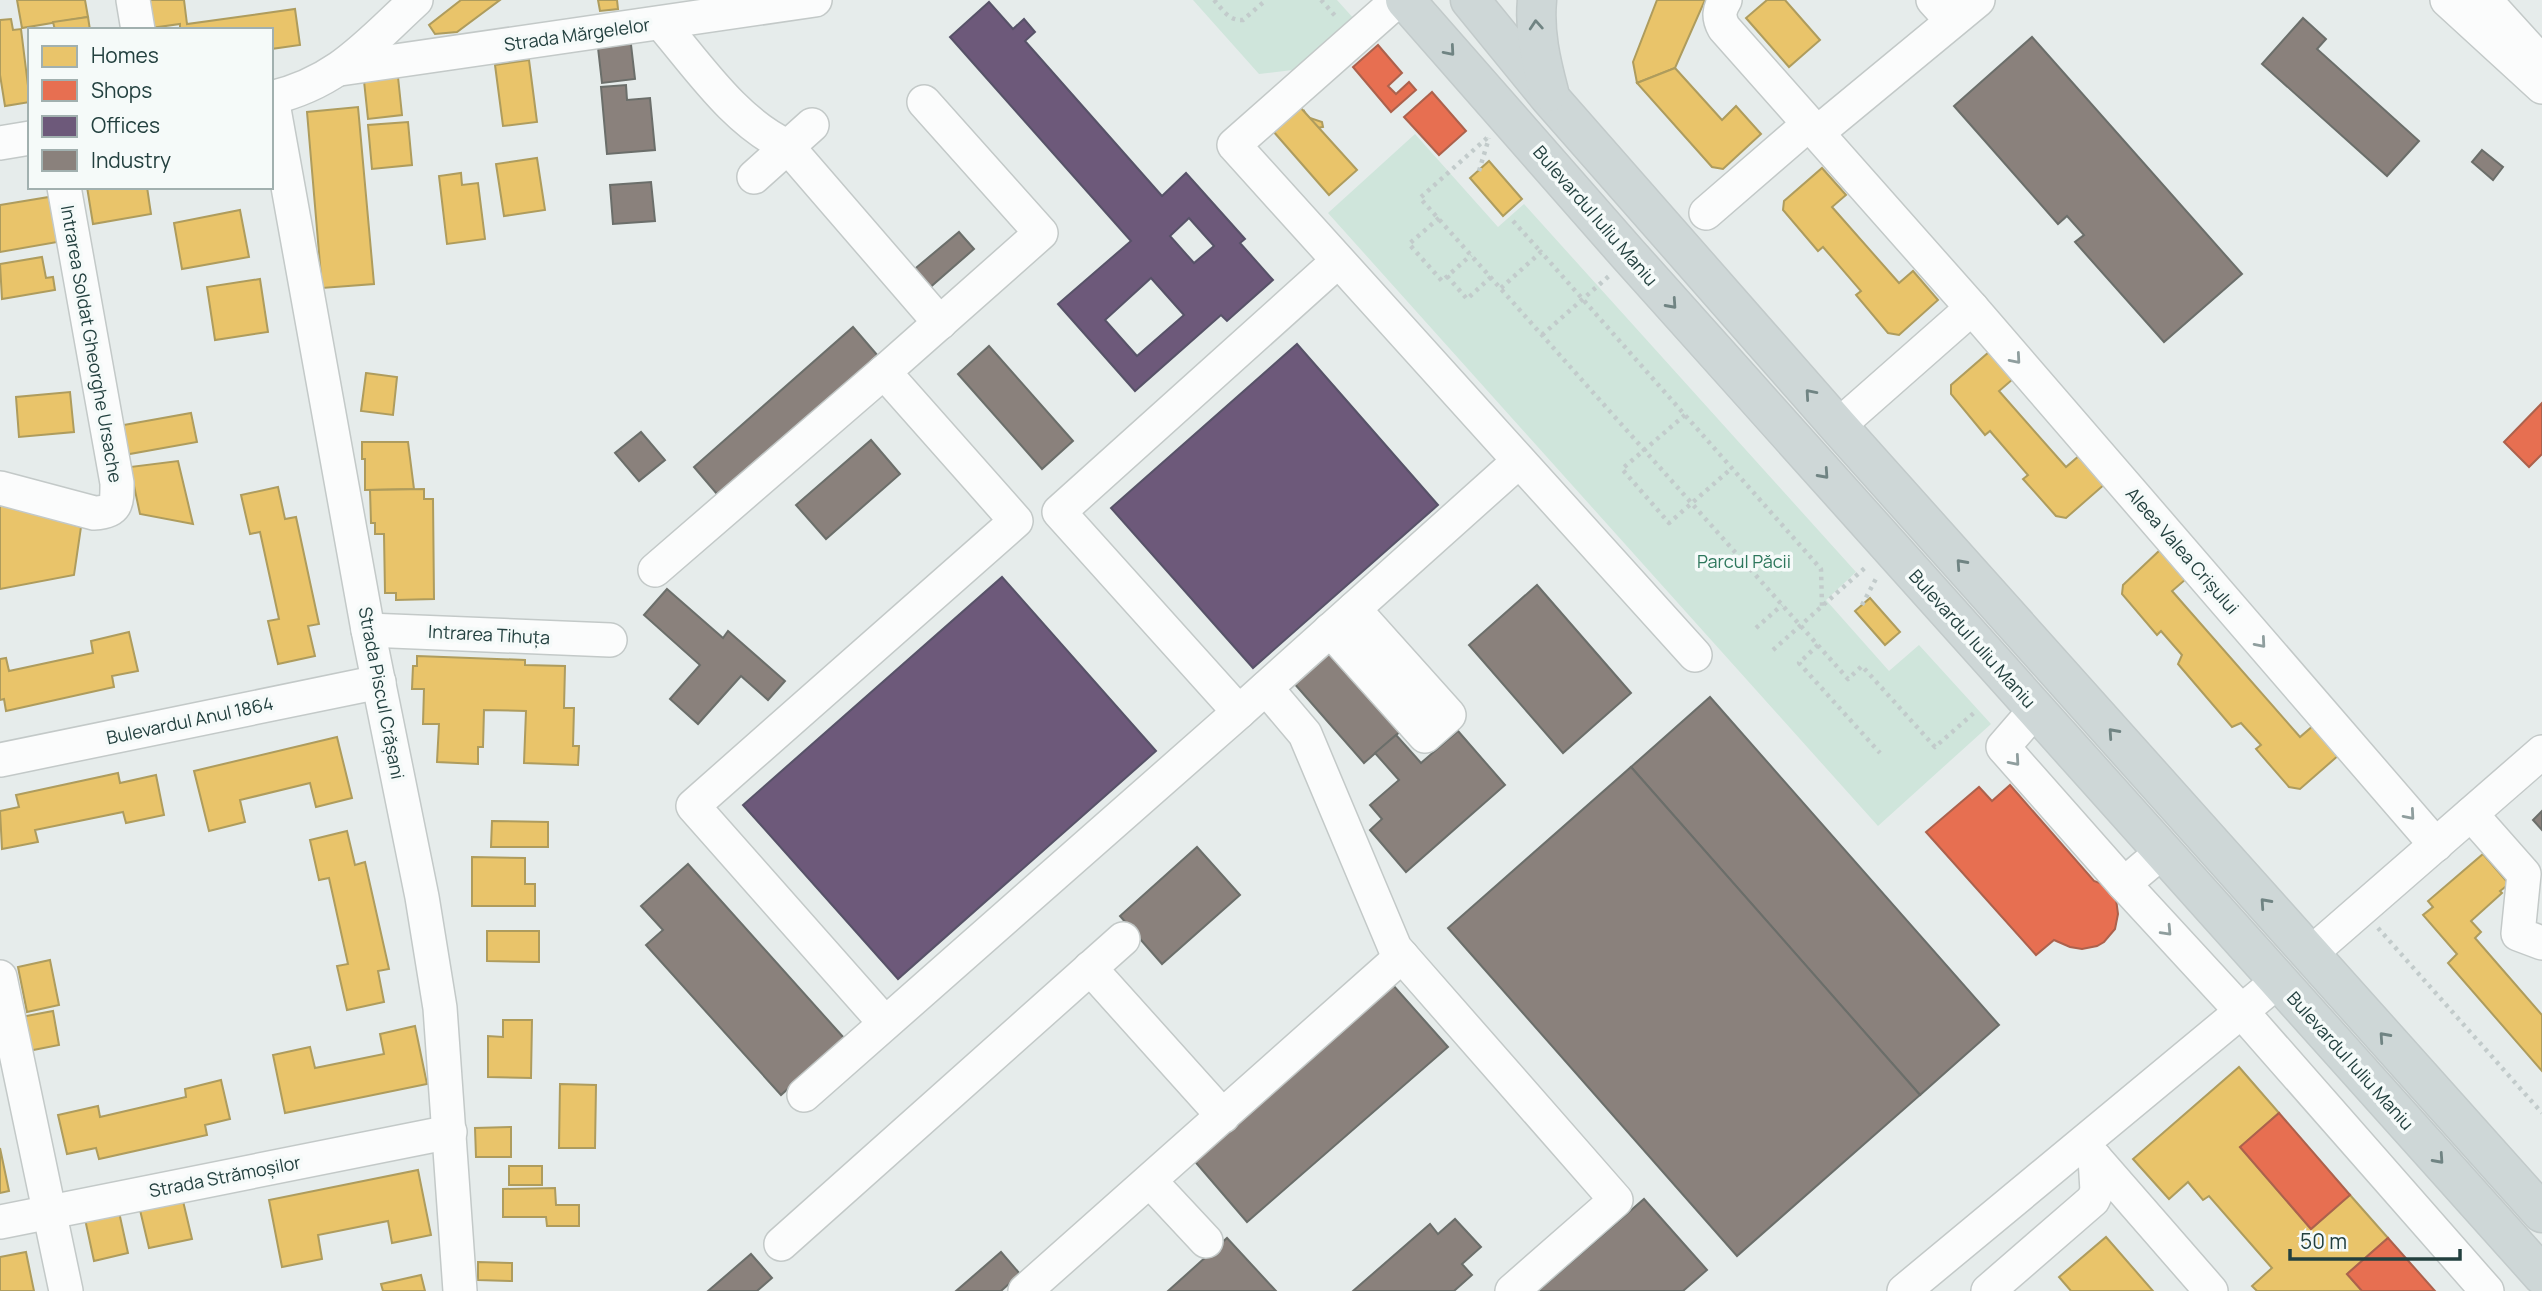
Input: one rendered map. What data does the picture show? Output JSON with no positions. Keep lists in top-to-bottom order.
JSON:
{
  "streets": {
    "main road": ["Bulevardul Iuliu Maniu"],
    "street": [
      "Strada Mărgelelor",
      "Intrarea Soldat Gheorghe Ursache",
      "Aleea Valea Crișului",
      "Intrarea Tihuța",
      "Strada Piscul Crășani",
      "Bulevardul Anul 1864",
      "Strada Strămoșilor"
    ]
  },
  "crossings": [
    ["Intrarea Tihuța", "Strada Piscul Crășani"],
    ["Strada Piscul Crășani", "Bulevardul Anul 1864"],
    ["Strada Piscul Crășani", "Strada Strămoșilor"]
  ],
  "one_way": ["Aleea Valea Crișului"],
  "parks": ["Parcul Păcii"],
  "legend": [
    "Homes",
    "Shops",
    "Offices",
    "Industry"
  ],
  "scale_bar": "50 m"
}
